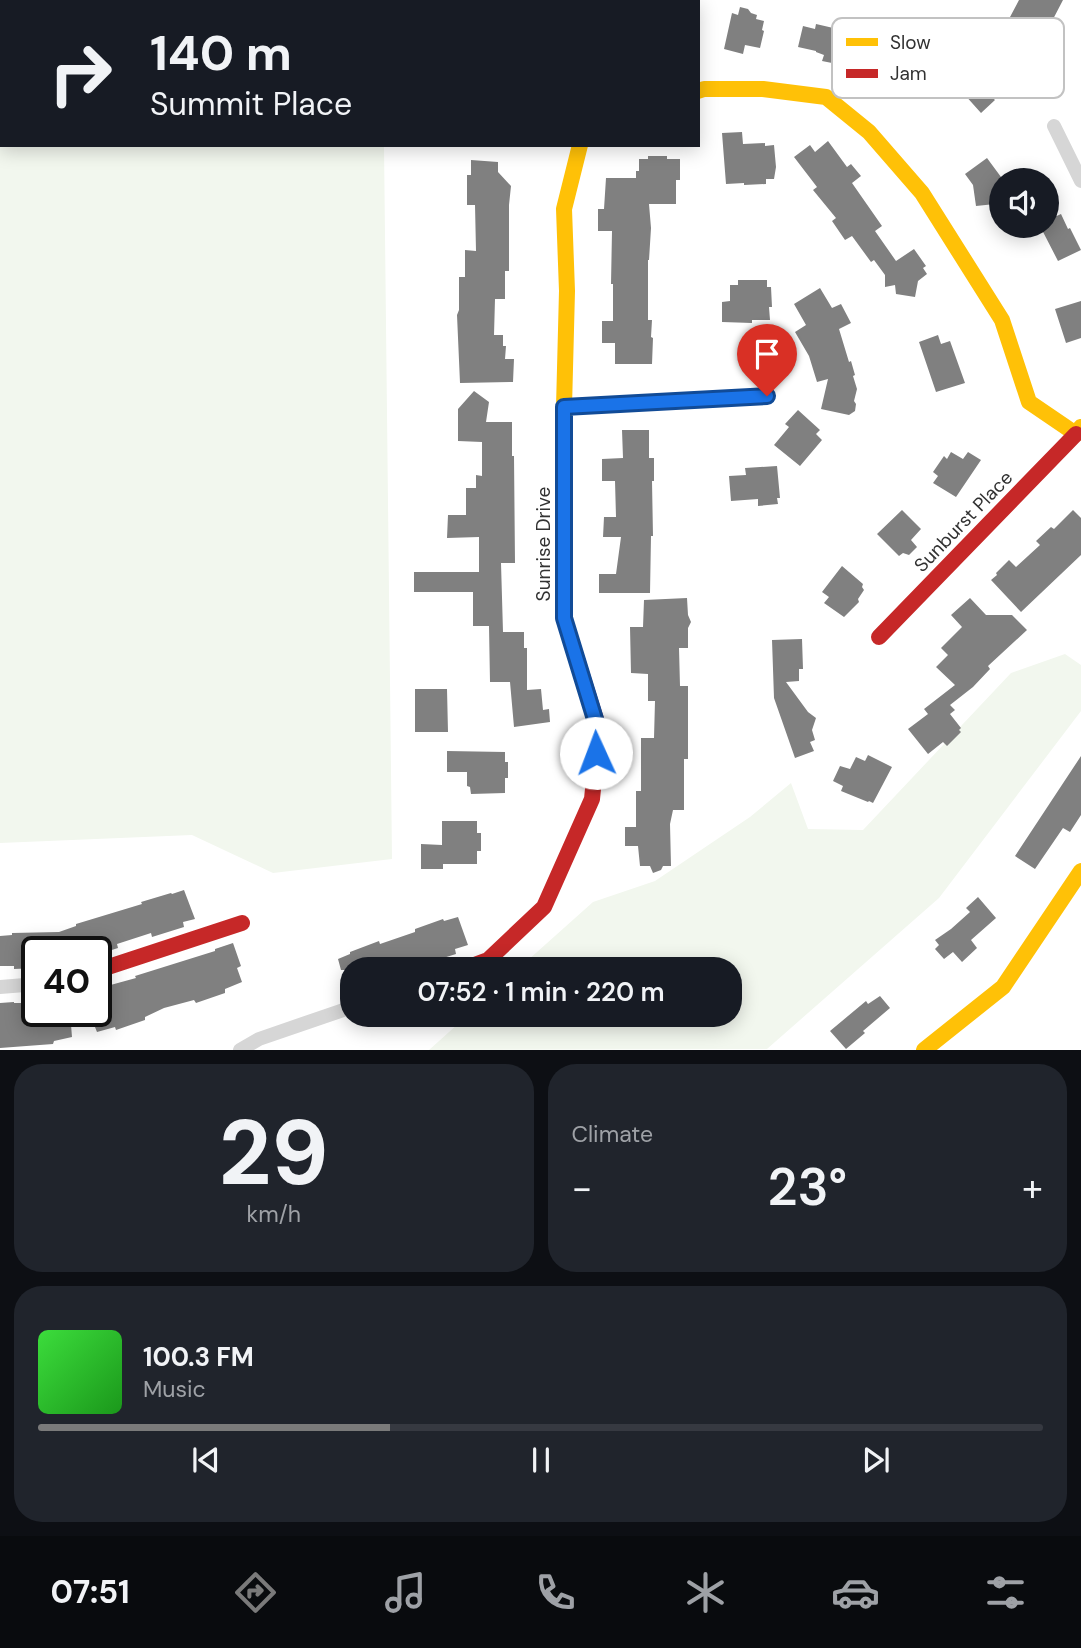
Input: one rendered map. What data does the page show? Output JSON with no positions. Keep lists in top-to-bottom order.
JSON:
{
  "streets": {
    "street": ["Sunburst Place", "Sunrise Drive"]
  },
  "legend": ["Slow", "Jam"],
  "page": {
    "turn": ["140 m", "Summit Place"],
    "limit": "40",
    "trip": "07:52 · 1 min · 220 m",
    "tile": [
      ["29", "km/h"],
      "Climate"
    ],
    "heat": ["−", "23°", "+"],
    "song": ["100.3 FM", "Music"],
    "tabs": "07:51"
  }
}
